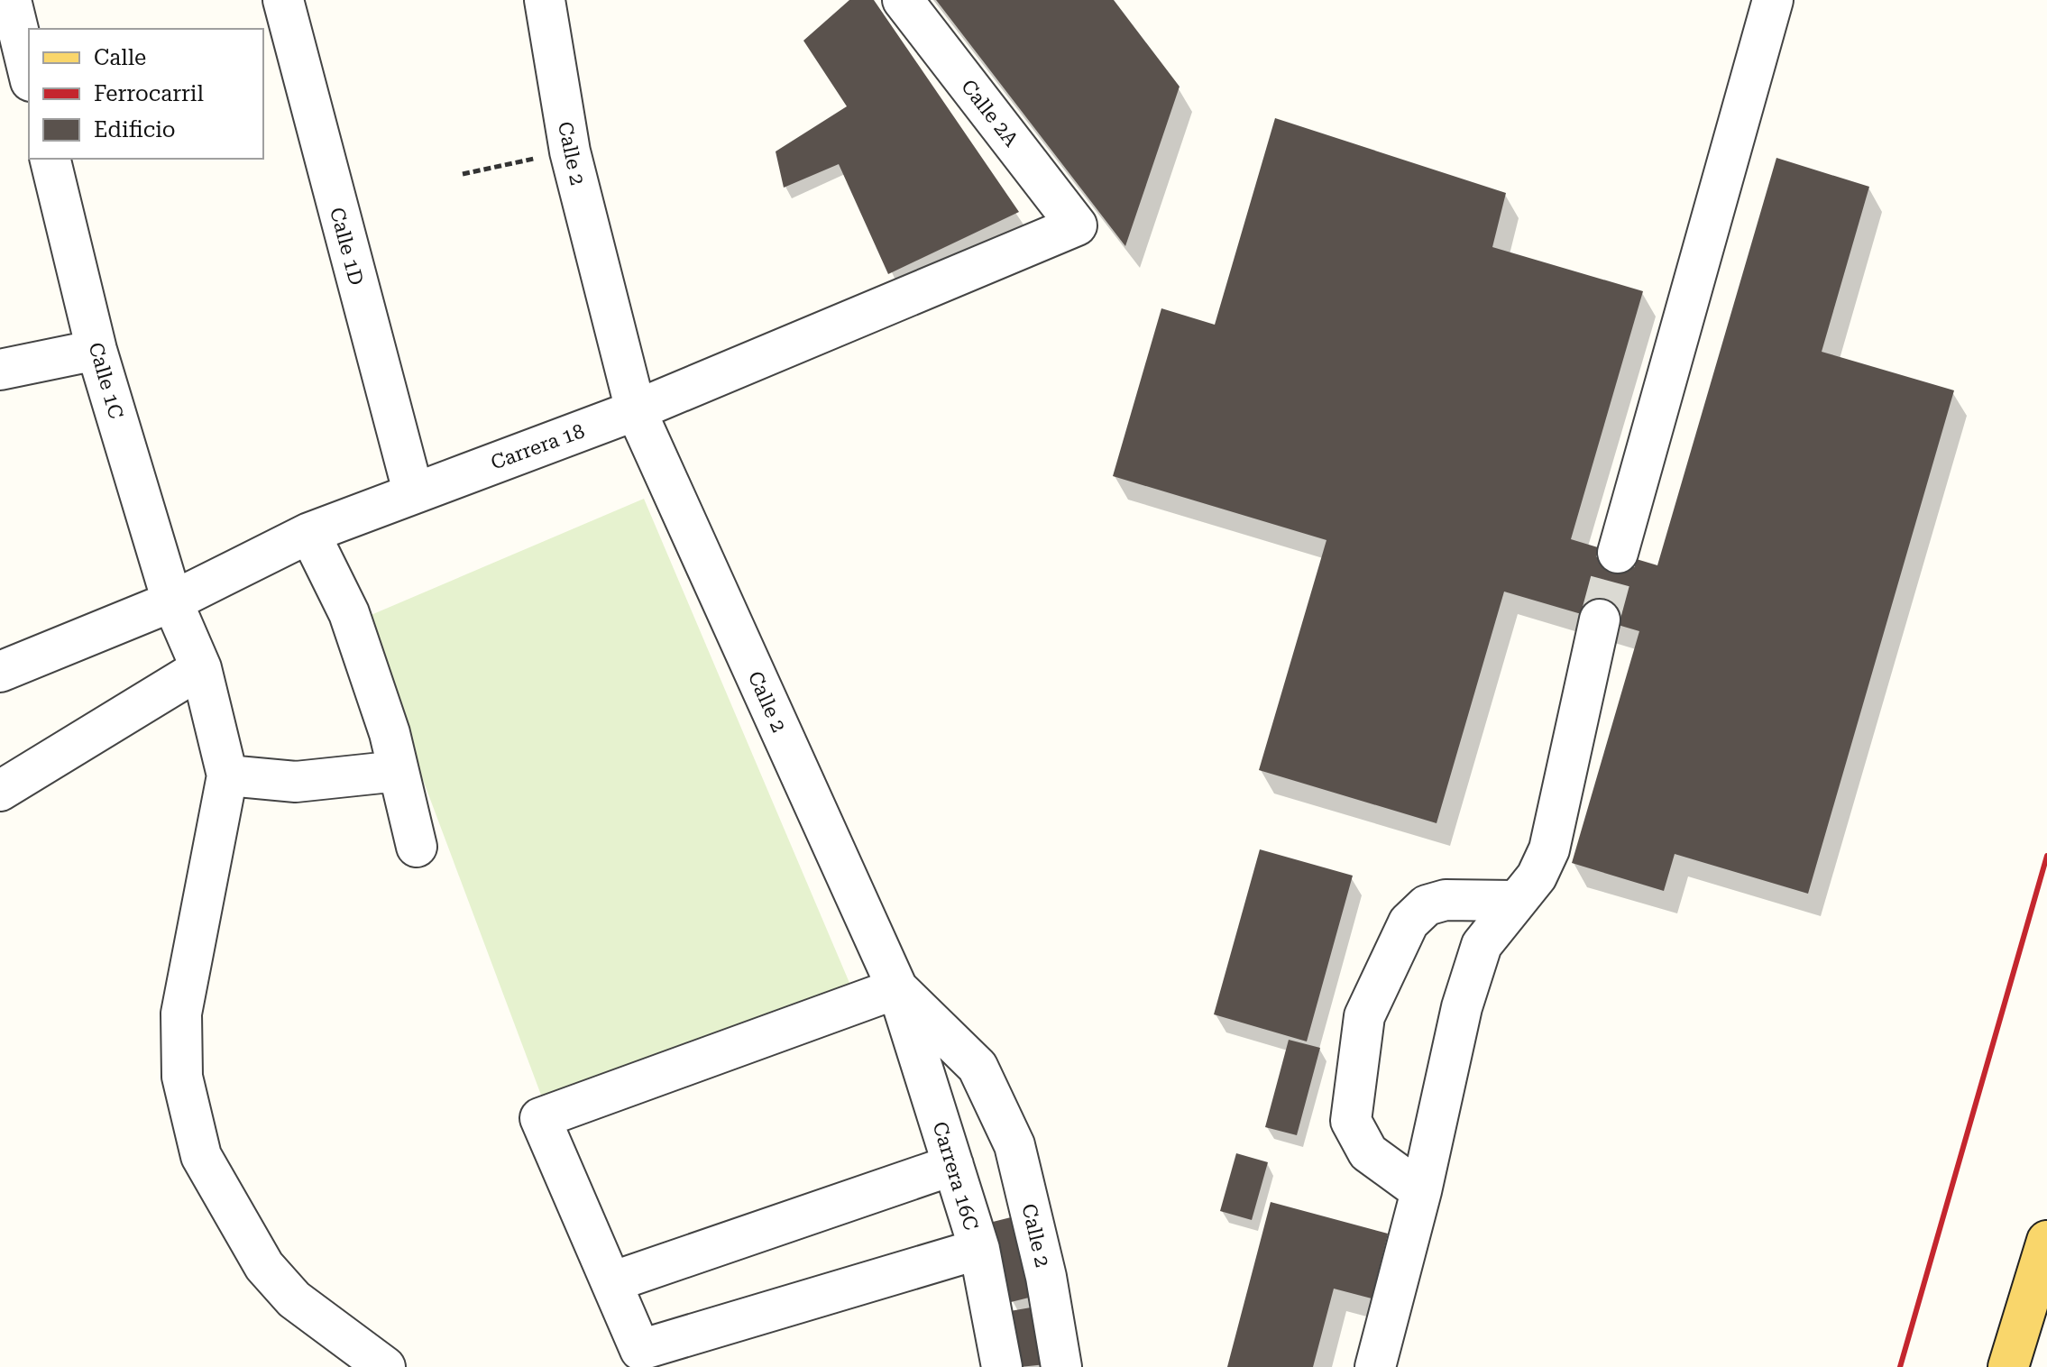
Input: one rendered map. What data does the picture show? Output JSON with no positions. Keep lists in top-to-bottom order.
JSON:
{
  "streets": {
    "street": [
      "Calle 2A",
      "Calle 2",
      "Calle 1D",
      "Calle 1C",
      "Carrera 18",
      "Carrera 16C"
    ]
  },
  "crossings": [
    ["Calle 2A", "Carrera 18"],
    ["Calle 2", "Carrera 18"],
    ["Calle 2", "Carrera 16C"],
    ["Calle 1D", "Carrera 18"],
    ["Calle 1C", "Carrera 18"]
  ],
  "legend": ["Calle", "Ferrocarril", "Edificio"]
}
